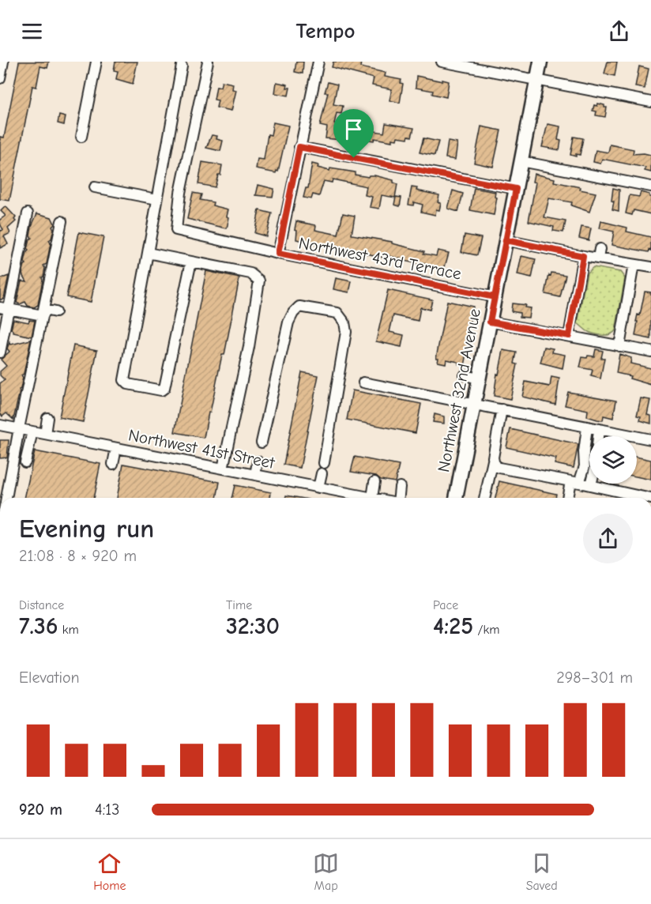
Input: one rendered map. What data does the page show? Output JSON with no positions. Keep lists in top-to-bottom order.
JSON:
{
  "streets": {
    "main road": ["Northwest 32nd Avenue"],
    "street": ["Northwest 43rd Terrace", "Northwest 41st Street"]
  },
  "crossings": [
    ["Northwest 43rd Terrace", "Northwest 32nd Avenue"]
  ],
  "page": {
    "header": "Tempo",
    "heading": ["Evening run", "21:08 · 8 × 920 m"],
    "stats": [
      ["Distance", "7.36 km"],
      ["Time", "32:30"],
      ["Pace", "4:25 /km"]
    ],
    "chart": ["Elevation", "298–301 m"],
    "list": [
      {
        "name": "920 m",
        "note": "4:13"
      }
    ],
    "tabs": ["Home", "Map", "Saved"]
  }
}
